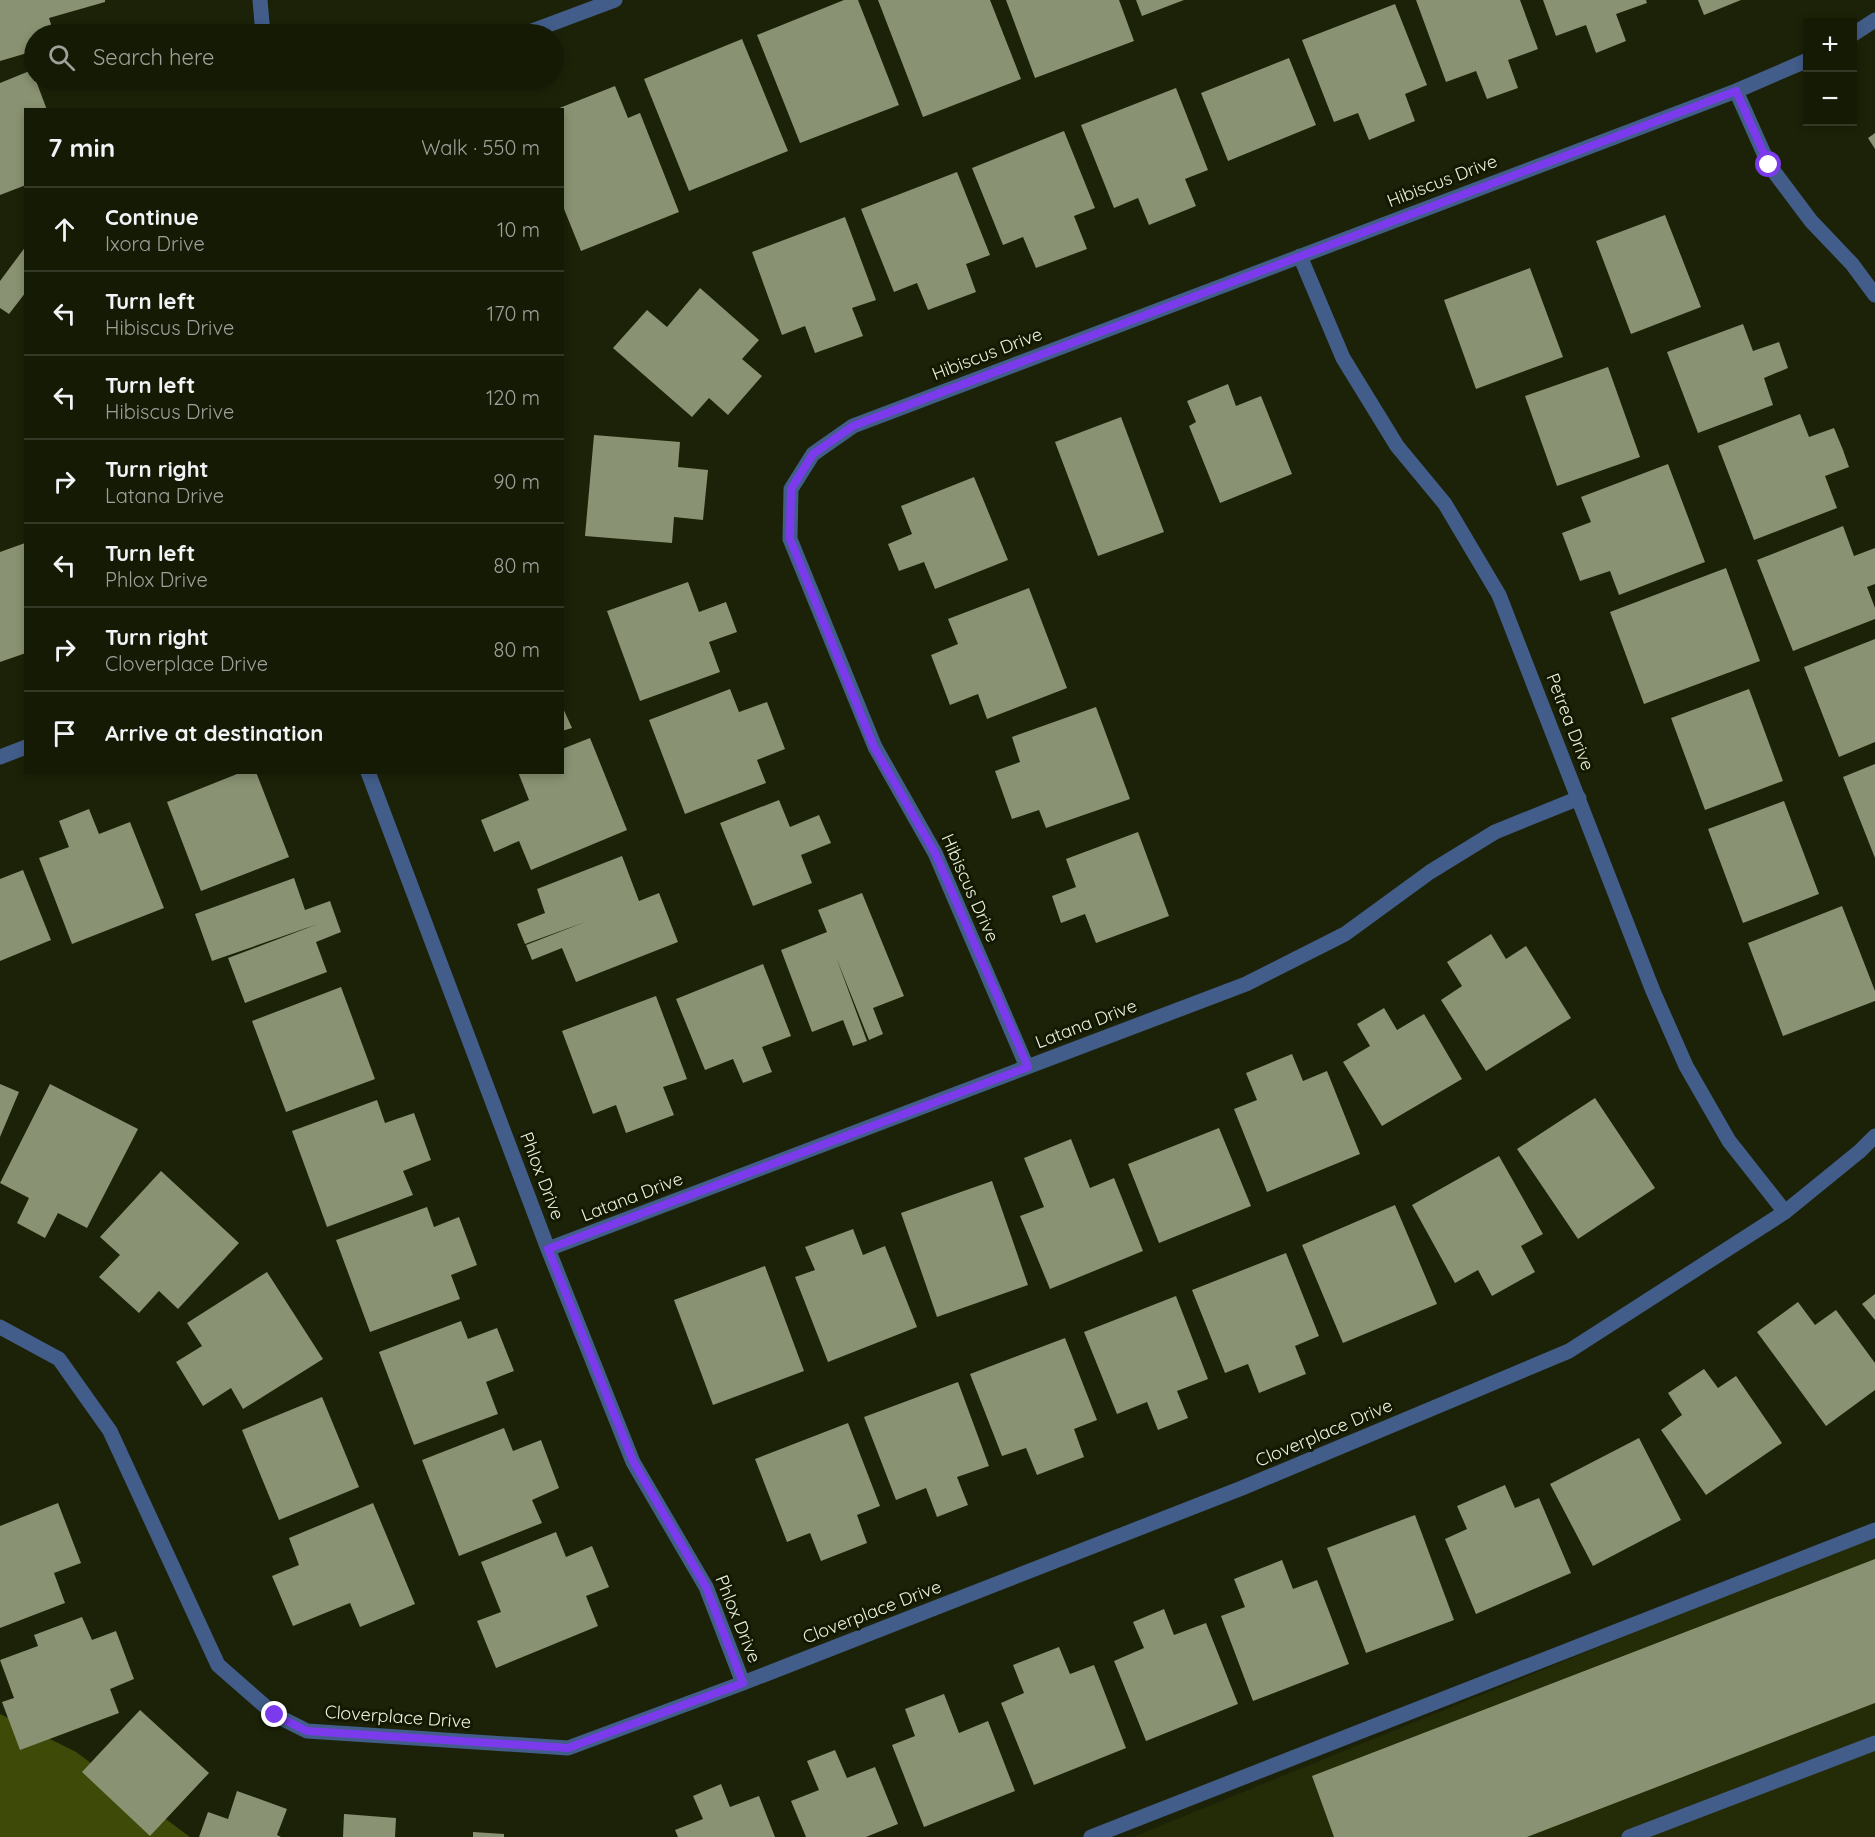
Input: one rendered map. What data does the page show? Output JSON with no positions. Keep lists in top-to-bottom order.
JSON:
{
  "streets": {
    "street": [
      "Hibiscus Drive",
      "Petrea Drive",
      "Latana Drive",
      "Phlox Drive",
      "Cloverplace Drive"
    ]
  },
  "crossings": [
    ["Hibiscus Drive", "Petrea Drive"],
    ["Hibiscus Drive", "Latana Drive"],
    ["Petrea Drive", "Latana Drive"],
    ["Petrea Drive", "Cloverplace Drive"],
    ["Latana Drive", "Phlox Drive"],
    ["Phlox Drive", "Cloverplace Drive"]
  ],
  "page": {
    "map_buttons": ["+", "−"],
    "search": "Search here",
    "heading": ["7 min", "Walk · 550 m"],
    "list": [
      ["Continue", "Ixora Drive", "10 m"],
      ["Turn left", "Hibiscus Drive", "170 m"],
      ["Turn left", "Hibiscus Drive", "120 m"],
      ["Turn right", "Latana Drive", "90 m"],
      ["Turn left", "Phlox Drive", "80 m"],
      ["Turn right", "Cloverplace Drive", "80 m"],
      "Arrive at destination"
    ]
  }
}
